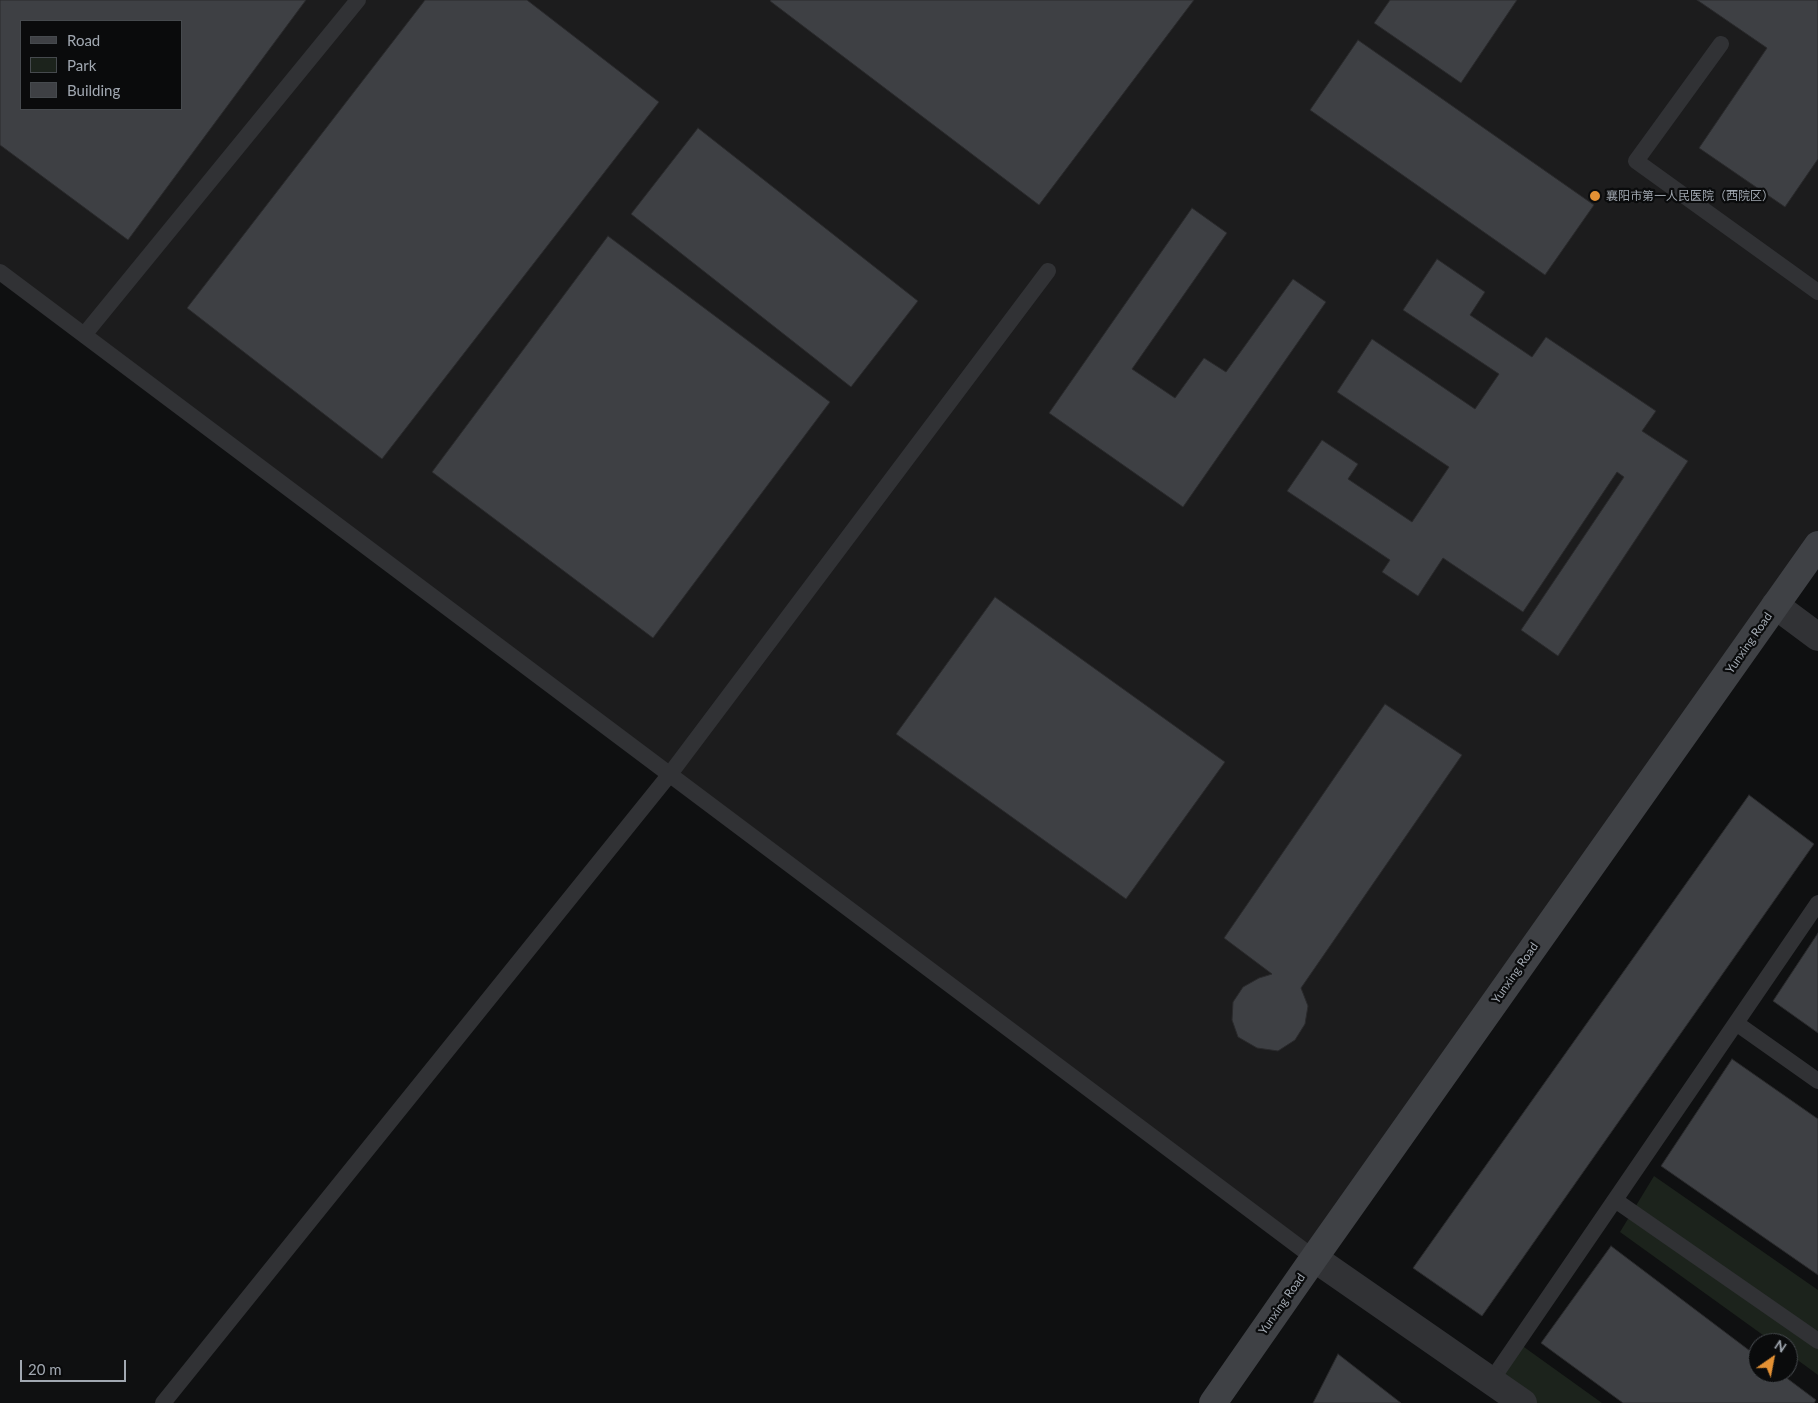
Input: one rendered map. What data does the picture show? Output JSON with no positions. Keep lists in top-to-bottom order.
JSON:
{
  "streets": {
    "main road": ["Yunxing Road"]
  },
  "places": ["襄阳市第一人民医院（西院区）"],
  "legend": ["Road", "Park", "Building"],
  "scale_bar": "20 m",
  "north": "top right"
}
